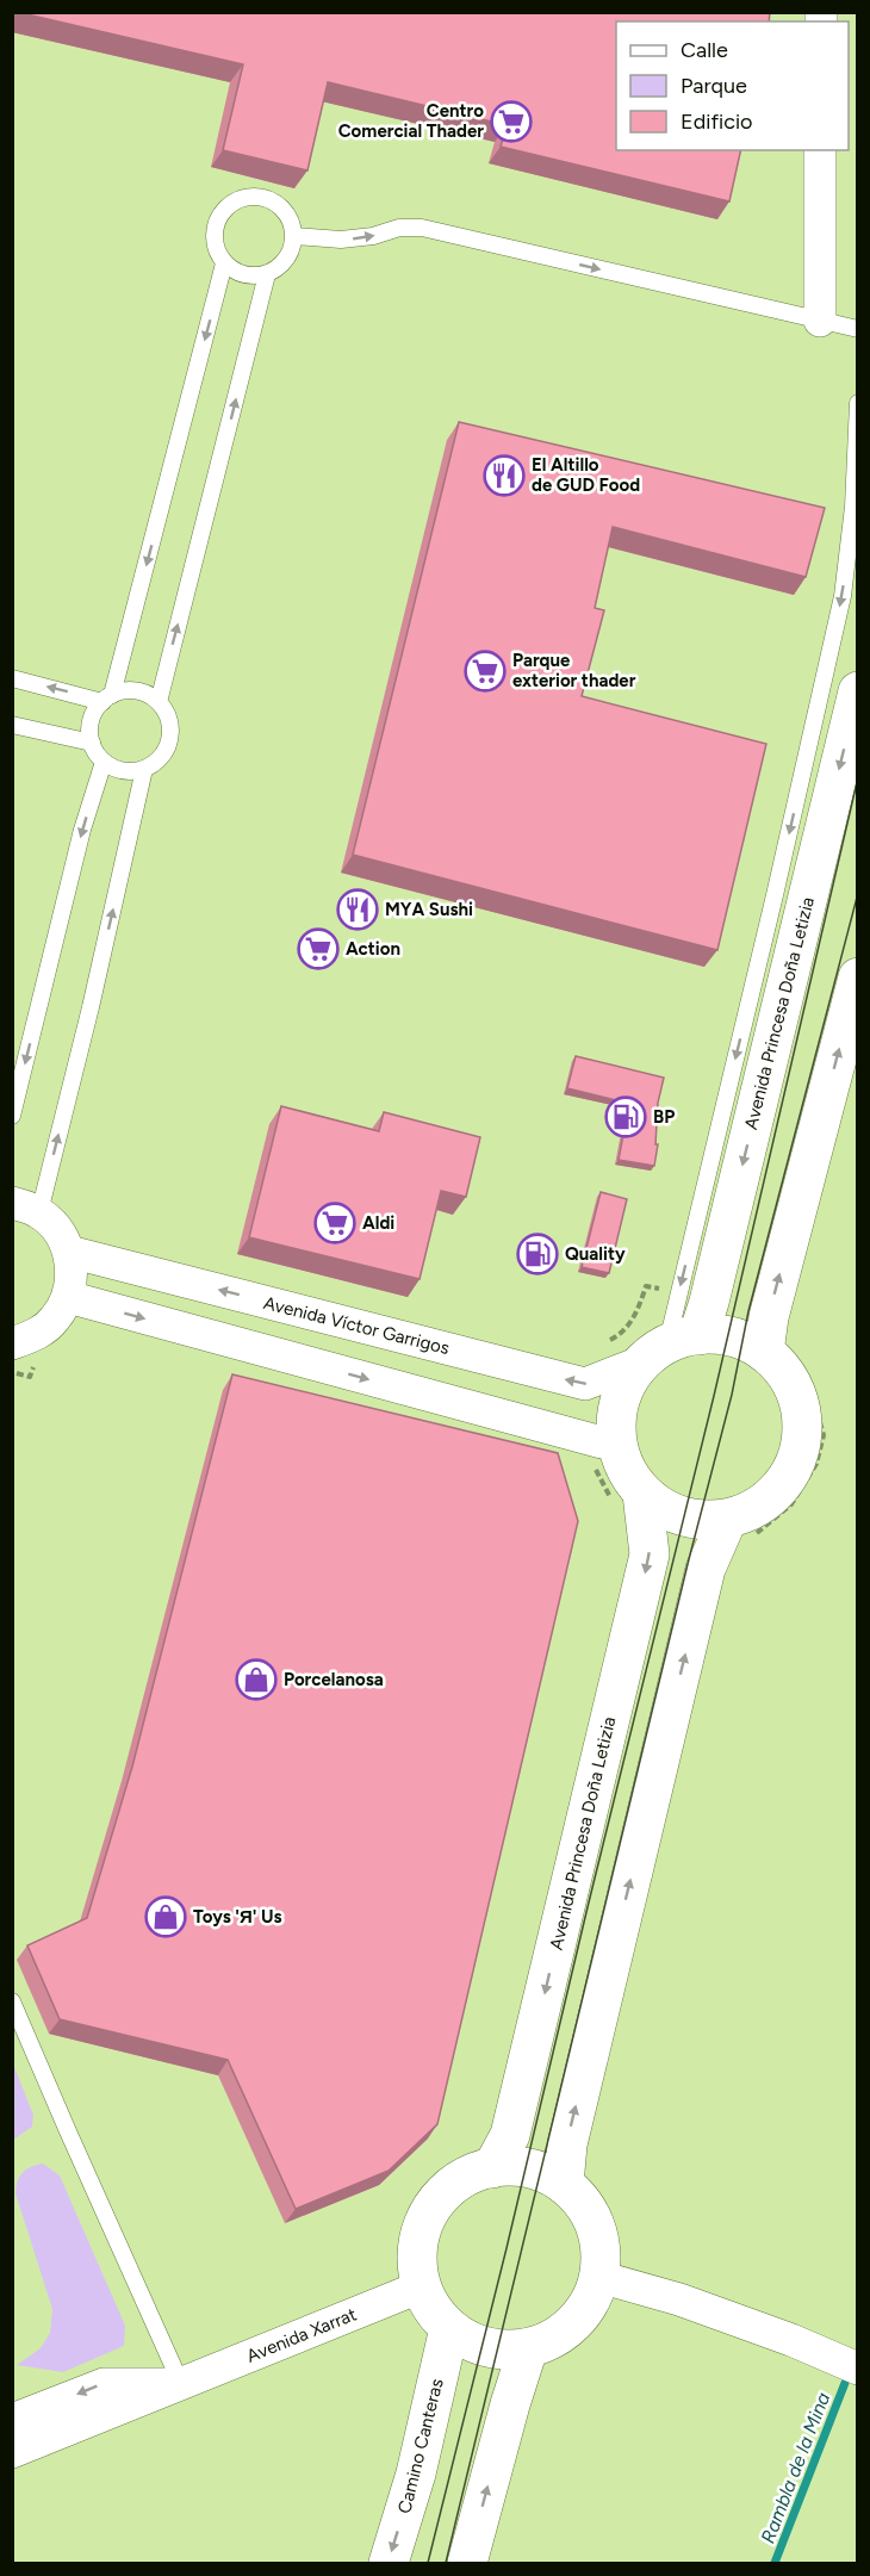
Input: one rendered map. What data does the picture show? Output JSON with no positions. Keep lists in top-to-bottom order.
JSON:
{
  "streets": {
    "street": [
      "Avenida Princesa Doña Letizia",
      "Avenida Víctor Garrigos",
      "Avenida Xarrat",
      "Camino Canteras"
    ]
  },
  "crossings": [
    ["Avenida Princesa Doña Letizia", "Avenida Víctor Garrigos"],
    ["Avenida Princesa Doña Letizia", "Avenida Xarrat"],
    ["Avenida Princesa Doña Letizia", "Camino Canteras"],
    ["Avenida Xarrat", "Camino Canteras"]
  ],
  "water": ["Rambla de la Mina"],
  "places": {
    "supermarket": [
      "Centro Comercial Thader",
      "Parque exterior thader",
      "Action",
      "Aldi"
    ],
    "restaurant": ["El Altillo de GUD Food", "MYA Sushi"],
    "fuel station": ["BP", "Quality"],
    "shop": ["Porcelanosa", "Toys 'Я' Us"]
  },
  "legend": ["Calle", "Parque", "Edificio"]
}
